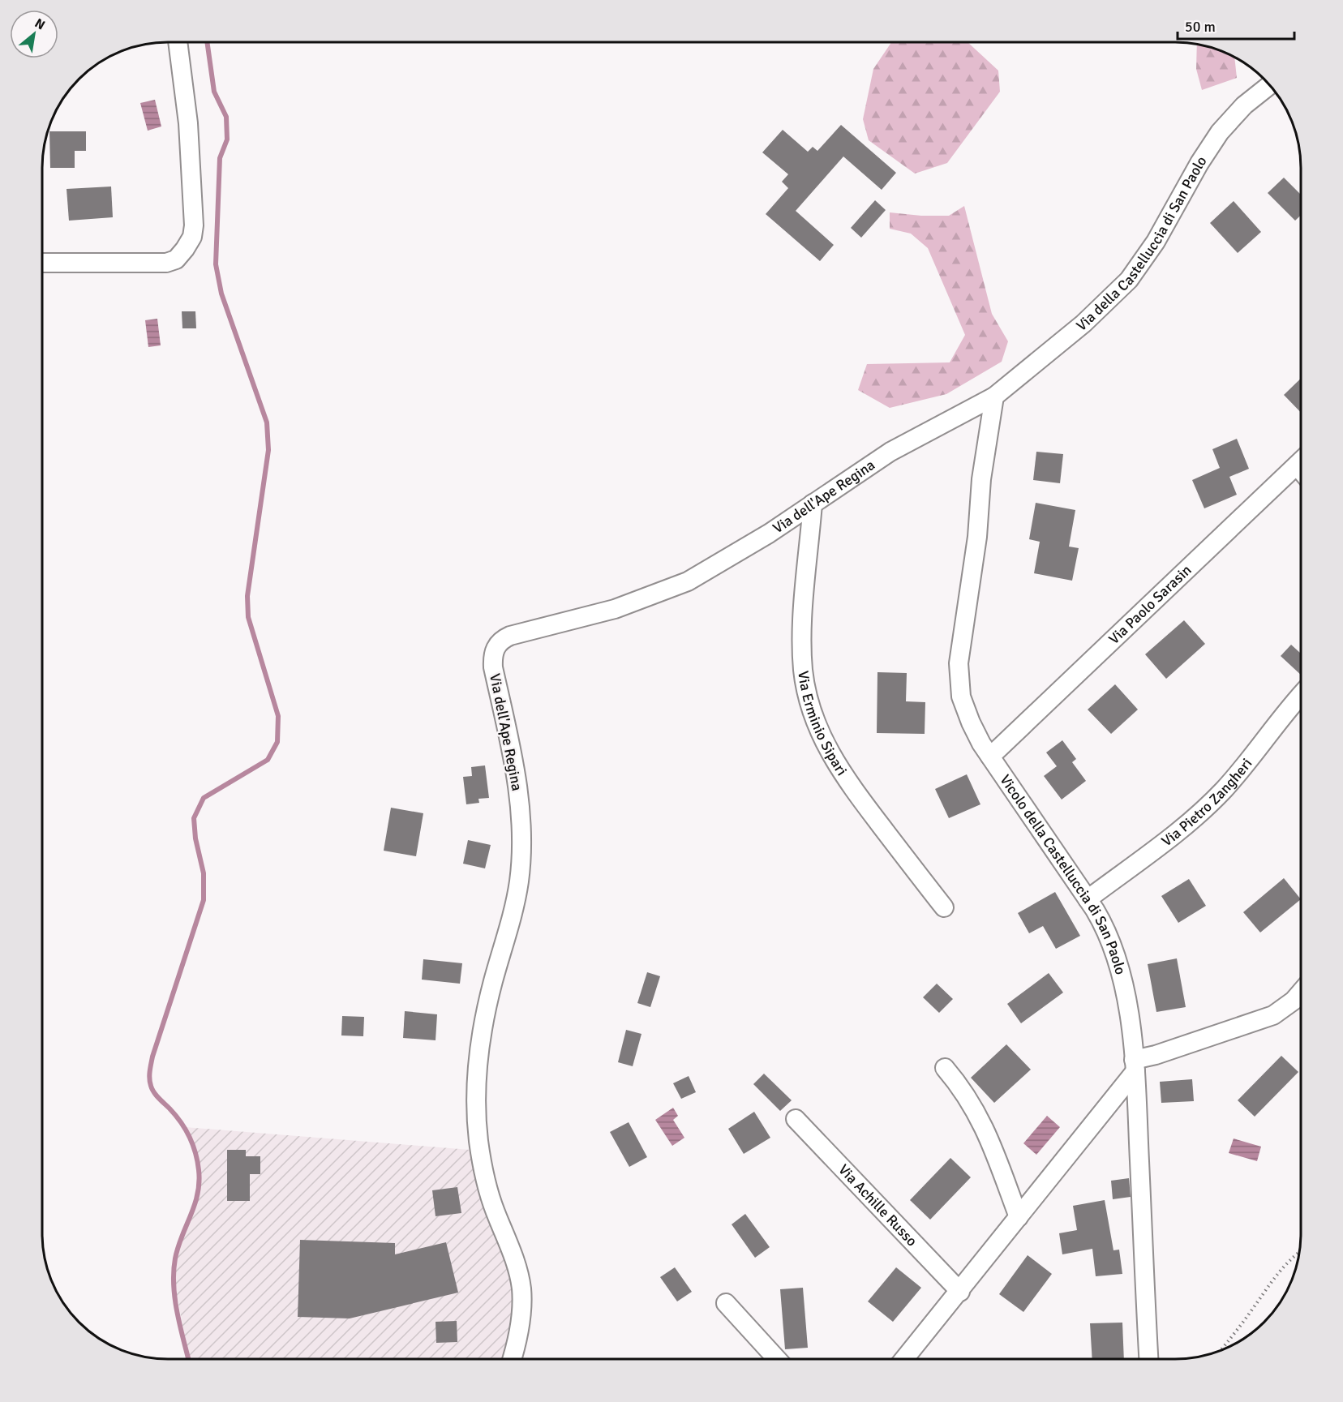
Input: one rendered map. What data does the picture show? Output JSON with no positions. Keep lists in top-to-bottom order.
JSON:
{
  "streets": {
    "street": [
      "Via della Castelluccia di San Paolo",
      "Via dell'Ape Regina",
      "Via Paolo Sarasin",
      "Via Erminio Sipari",
      "Via Pietro Zangheri",
      "Vicolo della Castelluccia di San Paolo",
      "Via Achille Russo"
    ]
  },
  "crossings": [
    ["Via della Castelluccia di San Paolo", "Via dell'Ape Regina"],
    ["Via della Castelluccia di San Paolo", "Vicolo della Castelluccia di San Paolo"],
    ["Via dell'Ape Regina", "Via Erminio Sipari"],
    ["Via dell'Ape Regina", "Vicolo della Castelluccia di San Paolo"],
    ["Via Paolo Sarasin", "Vicolo della Castelluccia di San Paolo"],
    ["Via Pietro Zangheri", "Vicolo della Castelluccia di San Paolo"]
  ],
  "scale_bar": "50 m",
  "north": "top right"
}
